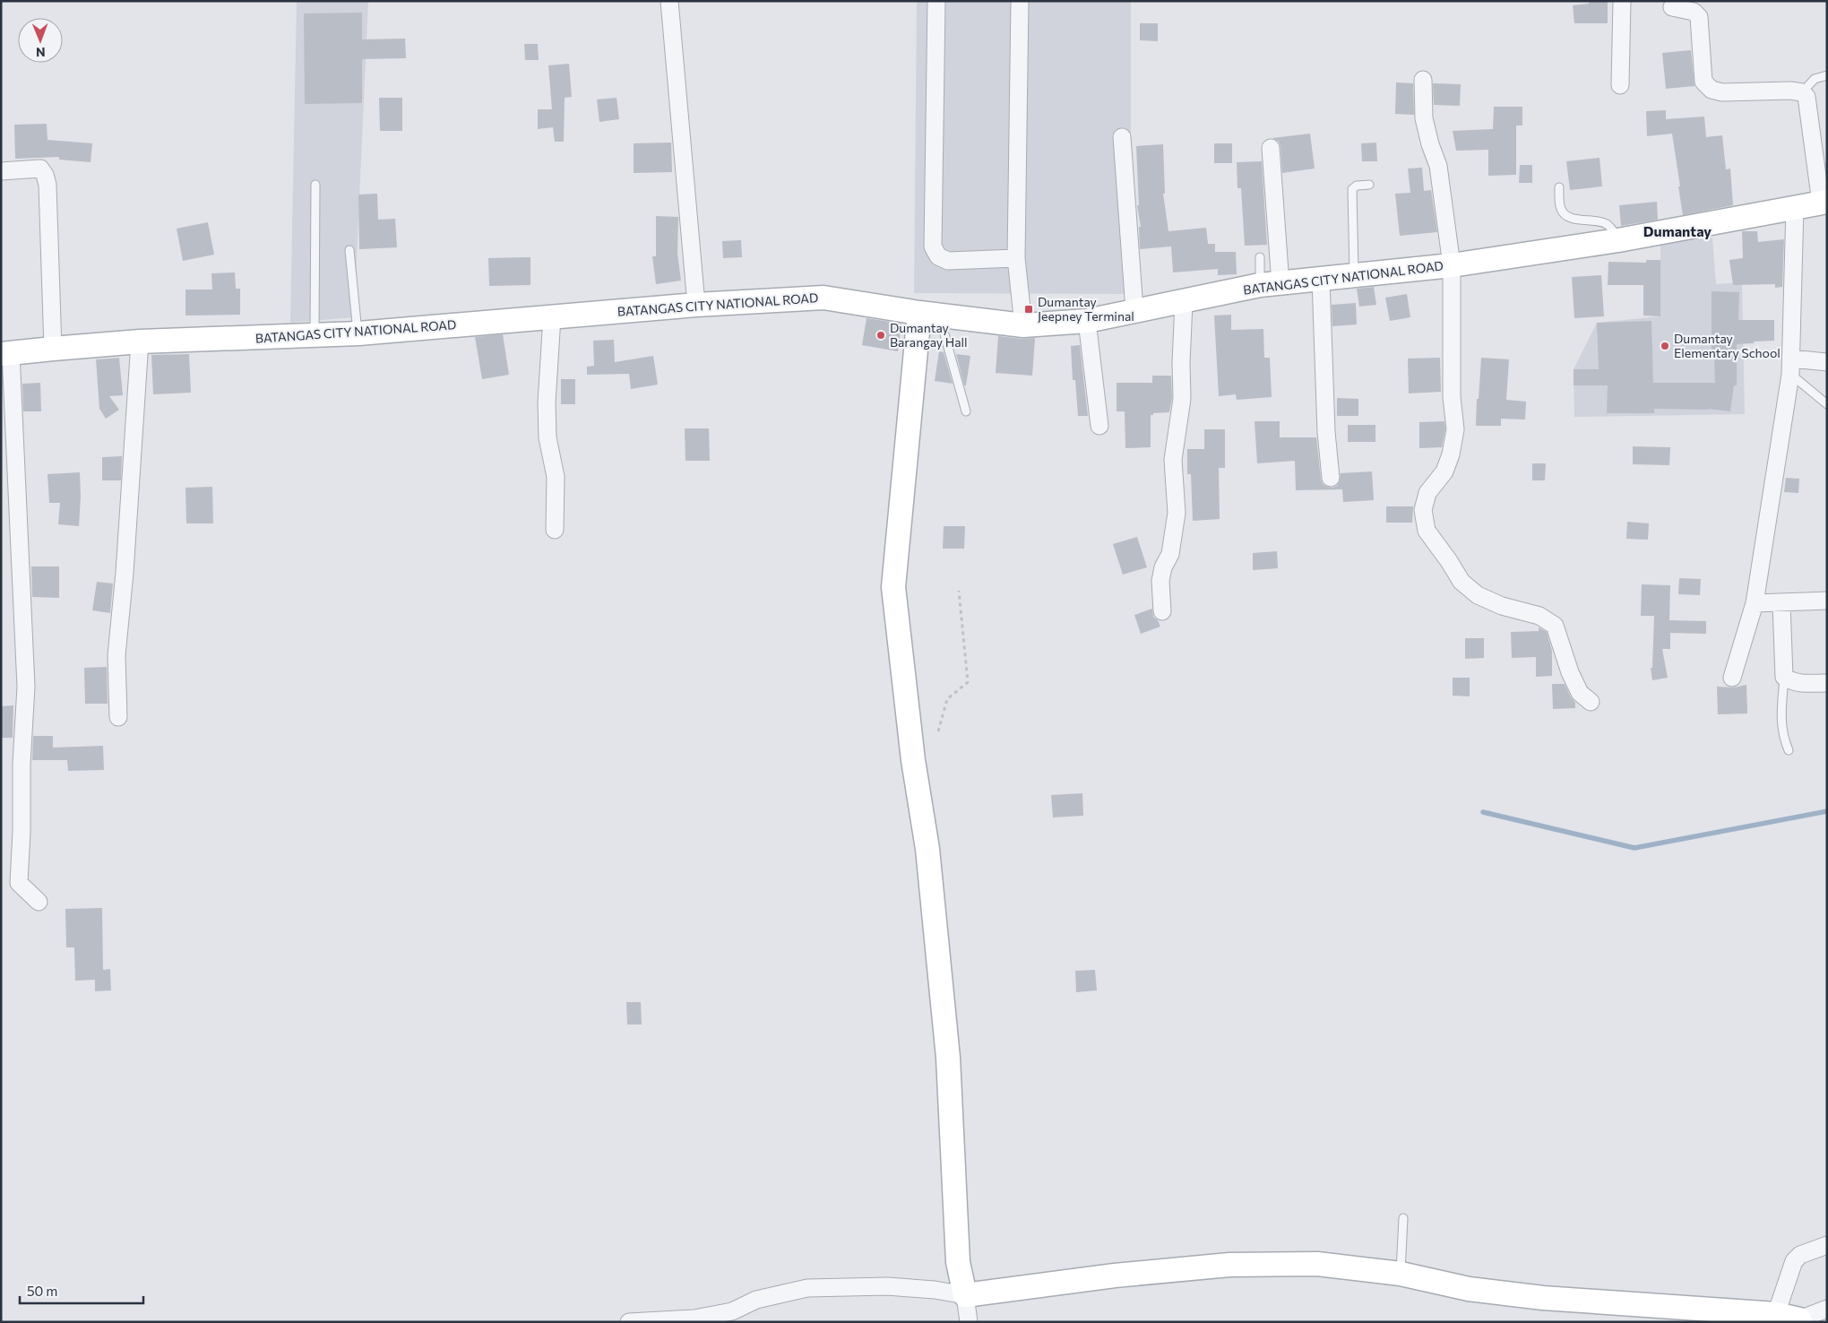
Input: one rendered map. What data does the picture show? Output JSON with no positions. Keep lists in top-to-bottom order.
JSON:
{
  "streets": {
    "street": ["BATANGAS CITY NATIONAL ROAD"]
  },
  "districts": ["Dumantay"],
  "places": {
    "transit": ["Dumantay Jeepney Terminal"],
    "other": ["Dumantay Barangay Hall", "Dumantay Elementary School"]
  },
  "scale_bar": "50 m",
  "north": "bottom"
}
